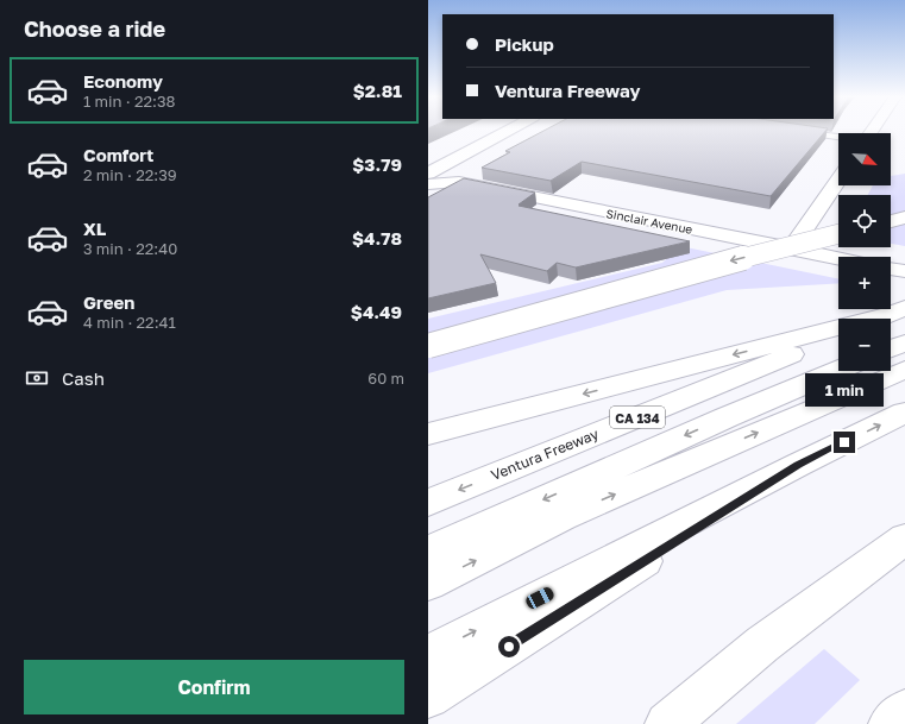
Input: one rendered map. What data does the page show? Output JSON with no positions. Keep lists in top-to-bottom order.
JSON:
{
  "streets": {
    "main road": ["Sinclair Avenue", "CA 134", "Ventura Freeway"]
  },
  "north": "bottom right",
  "page": {
    "heading": "Choose a ride",
    "banner": ["Pickup", "Ventura Freeway"],
    "list": [
      {
        "name": "Economy",
        "note": "1 min · 22:38",
        "value": "$2.81"
      },
      {
        "name": "Comfort",
        "note": "2 min · 22:39",
        "value": "$3.79"
      },
      {
        "name": "XL",
        "note": "3 min · 22:40",
        "value": "$4.78"
      },
      {
        "name": "Green",
        "note": "4 min · 22:41",
        "value": "$4.49"
      }
    ],
    "map_buttons": ["+", "−"],
    "pay": ["Cash", "60 m"],
    "bubble": "1 min",
    "buttons": "Confirm"
  }
}
